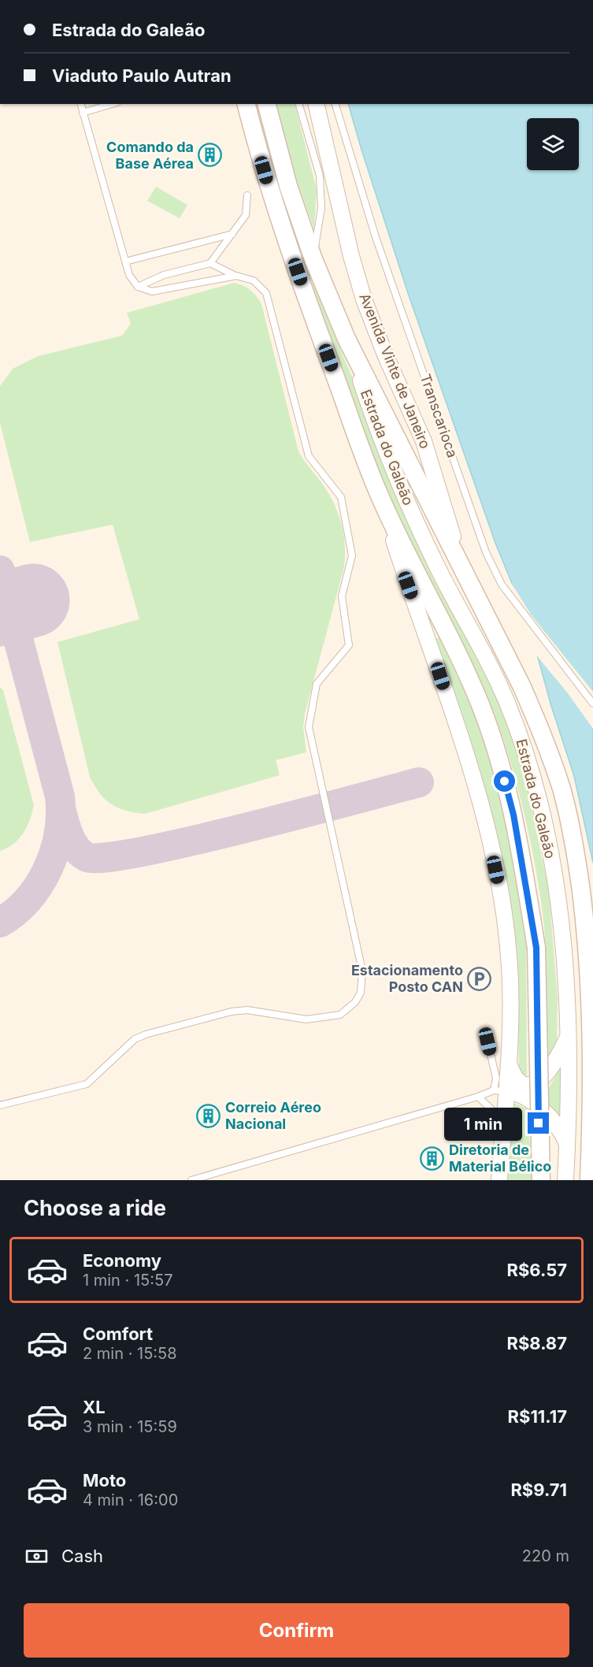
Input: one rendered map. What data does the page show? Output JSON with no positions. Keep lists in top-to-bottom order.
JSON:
{
  "streets": {
    "main road": ["Estrada do Galeão"],
    "street": ["Avenida Vinte de Janeiro"],
    "lane": ["Transcarioca"]
  },
  "crossings": [
    ["Avenida Vinte de Janeiro", "Estrada do Galeão"]
  ],
  "places": {
    "building": ["Comando da Base Aérea", "Correio Aéreo Nacional", "Diretoria de Material Bélico"],
    "parking": ["Estacionamento Posto CAN"]
  },
  "page": {
    "banner": ["Estrada do Galeão", "Viaduto Paulo Autran"],
    "bubble": "1 min",
    "heading": "Choose a ride",
    "list": [
      {
        "name": "Economy",
        "note": "1 min · 15:57",
        "value": "R$6.57"
      },
      {
        "name": "Comfort",
        "note": "2 min · 15:58",
        "value": "R$8.87"
      },
      {
        "name": "XL",
        "note": "3 min · 15:59",
        "value": "R$11.17"
      },
      {
        "name": "Moto",
        "note": "4 min · 16:00",
        "value": "R$9.71"
      }
    ],
    "pay": ["Cash", "220 m"],
    "buttons": "Confirm"
  }
}
